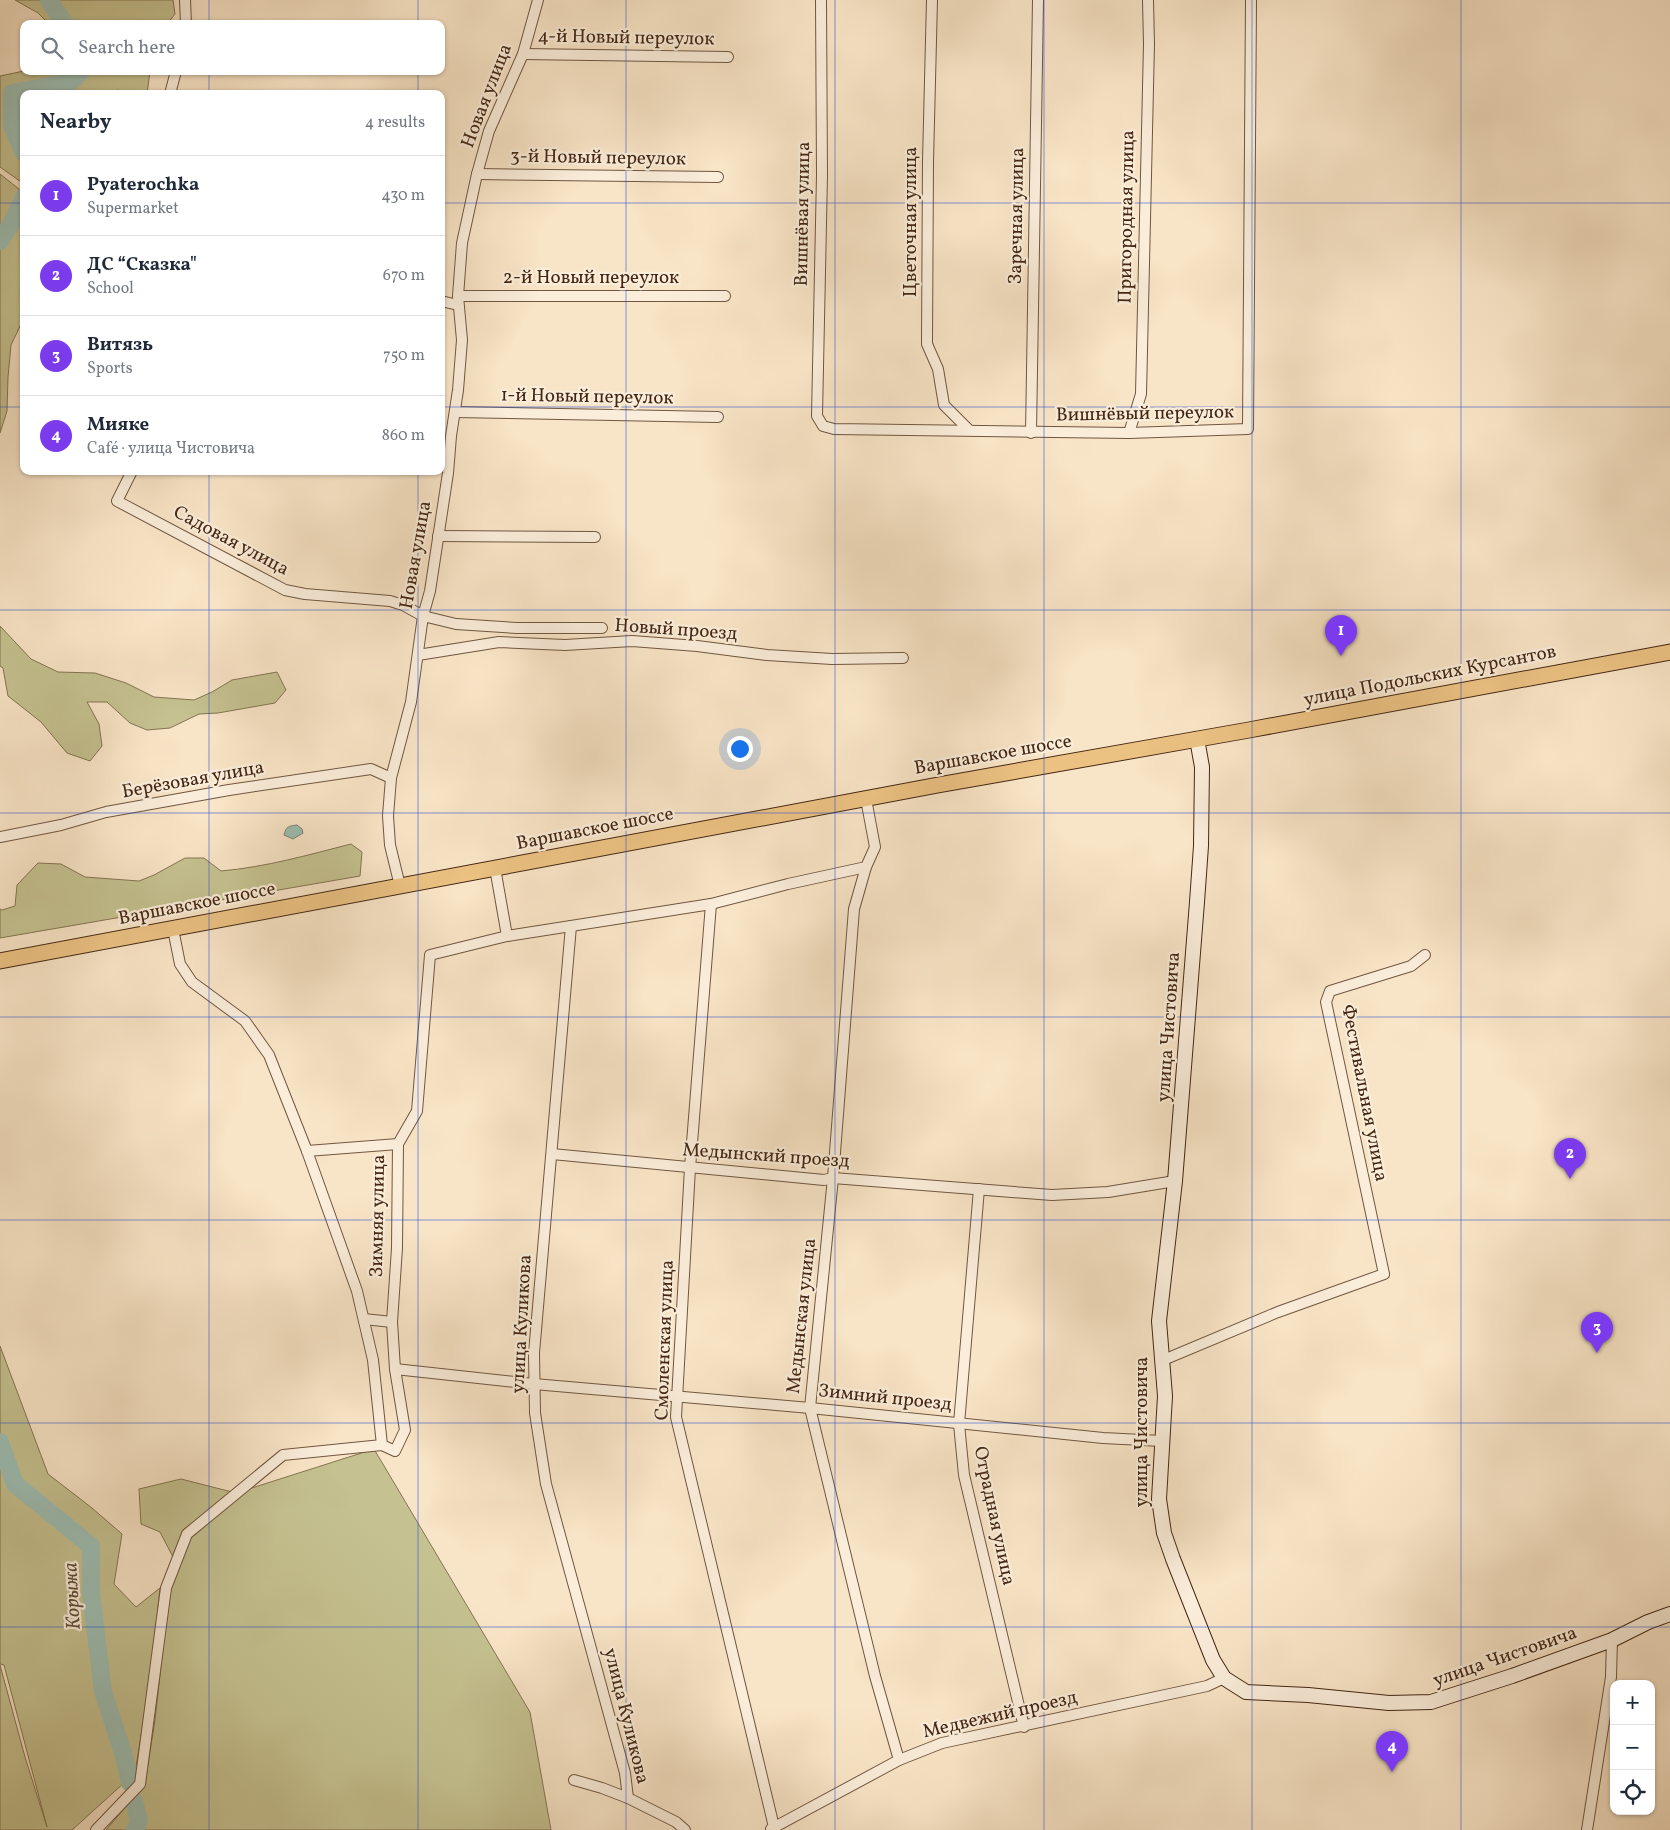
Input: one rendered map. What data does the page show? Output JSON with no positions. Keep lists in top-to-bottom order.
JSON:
{
  "streets": {
    "main road": ["улица Подольских Курсантов", "Варшавское шоссе"],
    "street": [
      "4-й Новый переулок",
      "Новая улица",
      "3-й Новый переулок",
      "Вишнёвая улица",
      "Заречная улица",
      "Пригородная улица",
      "Цветочная улица",
      "2-й Новый переулок",
      "1-й Новый переулок",
      "Вишнёвый переулок",
      "Садовая улица",
      "Новый проезд",
      "Берёзовая улица",
      "улица Чистовича",
      "Фестивальная улица",
      "Медынский проезд",
      "Зимняя улица",
      "Медынская улица",
      "улица Куликова",
      "Смоленская улица",
      "Зимний проезд",
      "Отрадная улица",
      "Медвежий проезд"
    ]
  },
  "crossings": [
    ["4-й Новый переулок", "Новая улица"],
    ["Новая улица", "3-й Новый переулок"],
    ["Новая улица", "2-й Новый переулок"],
    ["Новая улица", "1-й Новый переулок"],
    ["Новая улица", "Садовая улица"],
    ["Новая улица", "Новый проезд"],
    ["Новая улица", "Варшавское шоссе"],
    ["Новая улица", "Берёзовая улица"],
    ["Вишнёвая улица", "Вишнёвый переулок"],
    ["Заречная улица", "Вишнёвый переулок"],
    ["Пригородная улица", "Вишнёвый переулок"],
    ["Цветочная улица", "Вишнёвый переулок"],
    ["улица Подольских Курсантов", "Варшавское шоссе"],
    ["улица Подольских Курсантов", "улица Чистовича"],
    ["Варшавское шоссе", "улица Чистовича"],
    ["Варшавское шоссе", "Медынская улица"],
    ["улица Чистовича", "Фестивальная улица"],
    ["улица Чистовича", "Медынский проезд"],
    ["улица Чистовича", "Зимний проезд"],
    ["улица Чистовича", "Медвежий проезд"],
    ["Медынский проезд", "Медынская улица"],
    ["Медынский проезд", "улица Куликова"],
    ["Медынский проезд", "Смоленская улица"],
    ["Медынский проезд", "Отрадная улица"],
    ["Зимняя улица", "Зимний проезд"],
    ["Медынская улица", "Зимний проезд"],
    ["Медынская улица", "Медвежий проезд"],
    ["улица Куликова", "Зимний проезд"],
    ["Смоленская улица", "Зимний проезд"],
    ["Смоленская улица", "Медвежий проезд"],
    ["Зимний проезд", "Отрадная улица"],
    ["Отрадная улица", "Медвежий проезд"]
  ],
  "water": ["Корыжа"],
  "page": {
    "search": "Search here",
    "heading": ["Nearby", "4 results"],
    "list": [
      {
        "mark": "1",
        "name": "Pyaterochka",
        "note": "Supermarket",
        "value": "430 m"
      },
      {
        "mark": "2",
        "name": "ДС “Сказка\"",
        "note": "School",
        "value": "670 m"
      },
      {
        "mark": "3",
        "name": "Витязь",
        "note": "Sports",
        "value": "750 m"
      },
      {
        "mark": "4",
        "name": "Мияке",
        "note": "Café · улица Чистовича",
        "value": "860 m"
      }
    ],
    "pins": [
      "1",
      "2",
      "3",
      "4"
    ],
    "map_buttons": ["+", "−"]
  }
}
